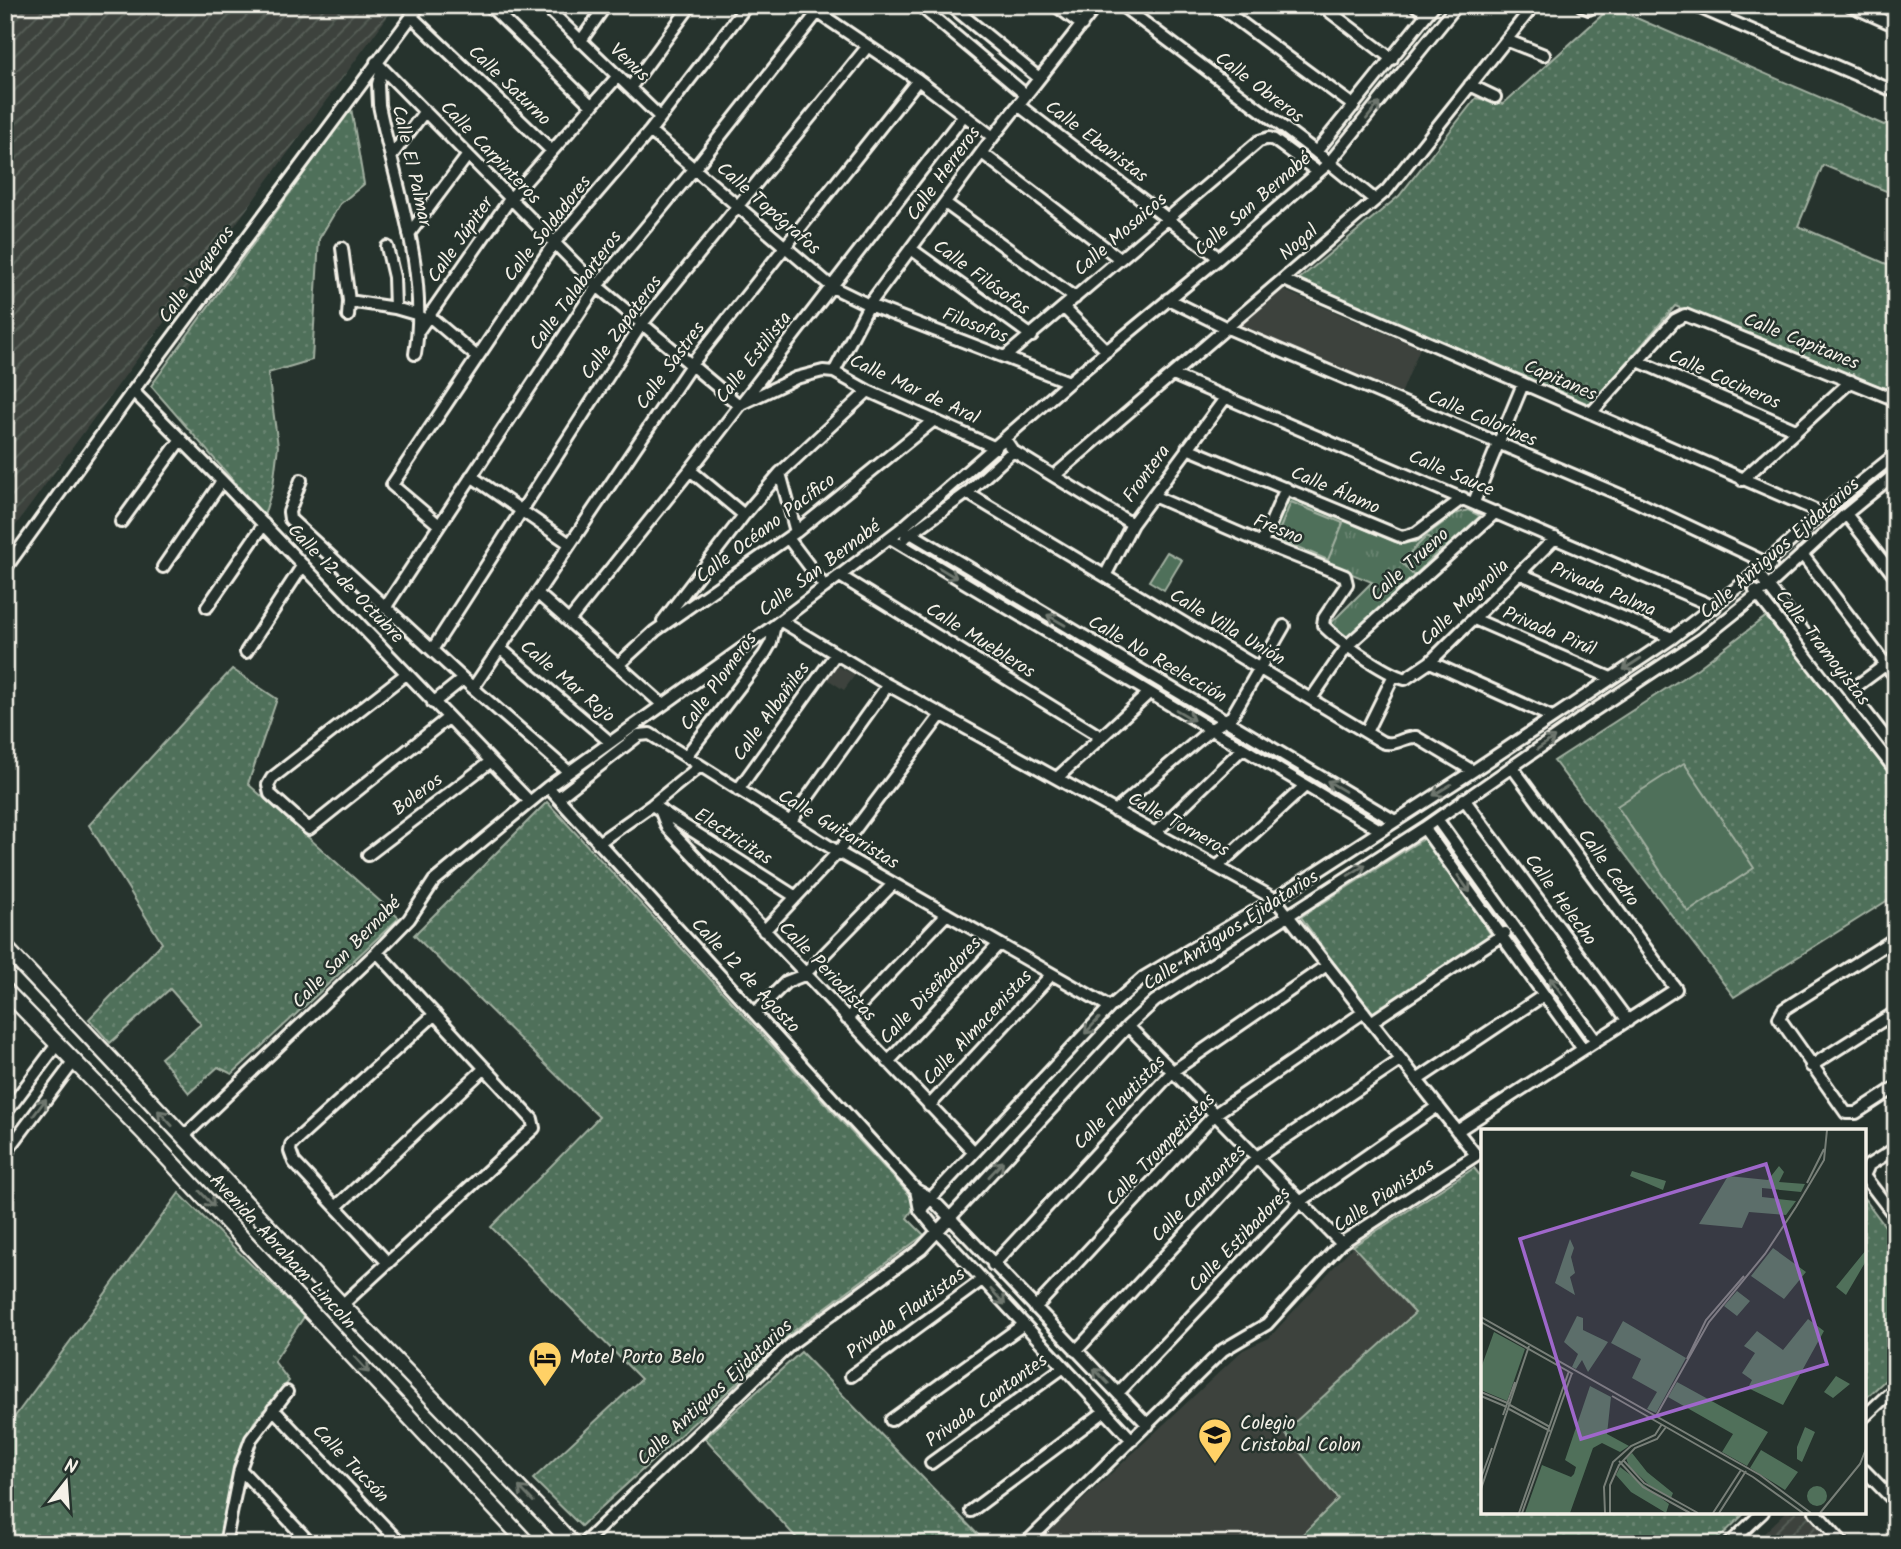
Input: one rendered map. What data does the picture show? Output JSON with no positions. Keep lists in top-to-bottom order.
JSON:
{
  "streets": {
    "main road": ["Avenida Abraham Lincoln"],
    "street": [
      "Venus",
      "Calle Saturno",
      "Calle Obreros",
      "Calle Ebanistas",
      "Calle Carpinteros",
      "Calle El Palmar",
      "Calle Herreros",
      "Calle San Bernabé",
      "Calle Topógrafos",
      "Calle Soldadores",
      "Calle Mosaicos",
      "Calle Júpiter",
      "Nogal",
      "Calle Vaqueros",
      "Calle Filósofos",
      "Calle Talabarteros",
      "Filosofos",
      "Calle Zapateros",
      "Calle Capitanes",
      "Calle Estilista",
      "Calle Sastres",
      "Calle Cocineros",
      "Capitanes",
      "Calle Mar de Aral",
      "Calle Colorines",
      "Frontera",
      "Calle Sauce",
      "Calle Álamo",
      "Calle Océano Pacífico",
      "Fresno",
      "Calle Antiguos Ejidatarios",
      "Calle Trueno",
      "Calle 12 de Octubre",
      "Privada Palma",
      "Calle Magnolia",
      "Calle Villa Unión",
      "Privada Pirúl",
      "Calle Muebleros",
      "Calle Tramoyistas",
      "Calle No Reelección",
      "Calle Mar Rojo",
      "Calle Plomeros",
      "Calle Albañiles",
      "Boleros",
      "Calle Torneros",
      "Calle Guitarristas",
      "Electricitas",
      "Calle Cedro",
      "Calle Helecho",
      "Calle Periodistas",
      "Calle 12 de Agosto",
      "Calle Diseñadores",
      "Calle Almacenistas",
      "Calle Flautistas",
      "Calle Trompetistas",
      "Calle Cantantes",
      "Calle Pianistas",
      "Calle Estibadores",
      "Privada Flautistas",
      "Privada Cantantes",
      "Calle Tucsón"
    ]
  },
  "crossings": [
    ["Venus", "Calle Soldadores"],
    ["Venus", "Calle Júpiter"],
    ["Calle Saturno", "Calle Júpiter"],
    ["Calle Saturno", "Calle Vaqueros"],
    ["Calle Obreros", "Calle San Bernabé"],
    ["Calle Obreros", "Nogal"],
    ["Calle Ebanistas", "Calle Herreros"],
    ["Calle Ebanistas", "Calle San Bernabé"],
    ["Calle Ebanistas", "Calle Mosaicos"],
    ["Calle Carpinteros", "Calle El Palmar"],
    ["Calle Carpinteros", "Calle Soldadores"],
    ["Calle Carpinteros", "Calle Júpiter"],
    ["Calle Carpinteros", "Calle Vaqueros"],
    ["Calle Carpinteros", "Calle Talabarteros"],
    ["Calle Carpinteros", "Calle Zapateros"],
    ["Calle Carpinteros", "Calle Estilista"],
    ["Calle Carpinteros", "Calle Sastres"],
    ["Calle Carpinteros", "Calle Mar de Aral"],
    ["Calle El Palmar", "Calle Júpiter"],
    ["Calle El Palmar", "Calle Vaqueros"],
    ["Calle Herreros", "Calle Topógrafos"],
    ["Calle Herreros", "Calle Filósofos"],
    ["Calle Herreros", "Filosofos"],
    ["Calle Herreros", "Calle Mar de Aral"],
    ["Calle San Bernabé", "Calle Mosaicos"],
    ["Calle San Bernabé", "Filosofos"],
    ["Calle San Bernabé", "Calle Mar de Aral"],
    ["Calle San Bernabé", "Calle Colorines"],
    ["Calle San Bernabé", "Calle 12 de Octubre"],
    ["Calle San Bernabé", "Calle Villa Unión"],
    ["Calle San Bernabé", "Calle Muebleros"],
    ["Calle San Bernabé", "Calle No Reelección"],
    ["Calle San Bernabé", "Calle Mar Rojo"],
    ["Calle San Bernabé", "Calle Plomeros"],
    ["Calle San Bernabé", "Calle Torneros"],
    ["Calle San Bernabé", "Calle 12 de Agosto"],
    ["Calle Topógrafos", "Calle Soldadores"],
    ["Calle Topógrafos", "Calle Talabarteros"],
    ["Calle Topógrafos", "Filosofos"],
    ["Calle Topógrafos", "Calle Zapateros"],
    ["Calle Topógrafos", "Calle Estilista"],
    ["Calle Topógrafos", "Calle Sastres"],
    ["Calle Soldadores", "Calle Talabarteros"],
    ["Calle Mosaicos", "Calle Filósofos"],
    ["Calle Mosaicos", "Filosofos"],
    ["Nogal", "Capitanes"],
    ["Nogal", "Calle Colorines"],
    ["Nogal", "Calle Sauce"],
    ["Calle Vaqueros", "Calle 12 de Octubre"],
    ["Calle Capitanes", "Calle Cocineros"],
    ["Calle Estilista", "Calle Mar de Aral"],
    ["Calle Sastres", "Calle Mar Rojo"],
    ["Capitanes", "Calle Antiguos Ejidatarios"],
    ["Calle Mar de Aral", "Calle Océano Pacífico"],
    ["Calle Colorines", "Calle Antiguos Ejidatarios"],
    ["Frontera", "Calle Sauce"],
    ["Frontera", "Calle Álamo"],
    ["Frontera", "Fresno"],
    ["Frontera", "Calle Villa Unión"],
    ["Calle Sauce", "Calle Álamo"],
    ["Calle Sauce", "Calle Antiguos Ejidatarios"],
    ["Calle Sauce", "Calle Trueno"],
    ["Calle Sauce", "Calle Magnolia"],
    ["Fresno", "Calle Trueno"],
    ["Calle Antiguos Ejidatarios", "Privada Palma"],
    ["Calle Antiguos Ejidatarios", "Calle Villa Unión"],
    ["Calle Antiguos Ejidatarios", "Privada Pirúl"],
    ["Calle Antiguos Ejidatarios", "Calle Tramoyistas"],
    ["Calle Antiguos Ejidatarios", "Calle No Reelección"],
    ["Calle Antiguos Ejidatarios", "Calle Torneros"],
    ["Calle Antiguos Ejidatarios", "Calle Guitarristas"],
    ["Calle Antiguos Ejidatarios", "Calle Cedro"],
    ["Calle Antiguos Ejidatarios", "Calle Helecho"],
    ["Calle Antiguos Ejidatarios", "Calle Periodistas"],
    ["Calle Antiguos Ejidatarios", "Calle 12 de Agosto"],
    ["Calle Trueno", "Calle Villa Unión"],
    ["Calle 12 de Octubre", "Boleros"],
    ["Privada Palma", "Calle Magnolia"],
    ["Calle Magnolia", "Privada Pirúl"],
    ["Calle Plomeros", "Calle Torneros"],
    ["Calle Plomeros", "Calle Guitarristas"],
    ["Calle Albañiles", "Calle Torneros"],
    ["Calle Albañiles", "Calle Guitarristas"],
    ["Calle Torneros", "Calle Flautistas"],
    ["Calle Torneros", "Calle Trompetistas"],
    ["Calle Torneros", "Calle Cantantes"],
    ["Calle Torneros", "Calle Pianistas"],
    ["Calle Torneros", "Calle Estibadores"],
    ["Calle Guitarristas", "Calle 12 de Agosto"],
    ["Calle Guitarristas", "Calle Diseñadores"],
    ["Calle Guitarristas", "Calle Almacenistas"],
    ["Electricitas", "Calle Periodistas"],
    ["Calle Cedro", "Calle Helecho"],
    ["Calle Periodistas", "Calle Diseñadores"],
    ["Calle Periodistas", "Calle Almacenistas"],
    ["Calle 12 de Agosto", "Calle Flautistas"],
    ["Calle 12 de Agosto", "Calle Trompetistas"],
    ["Calle 12 de Agosto", "Calle Cantantes"],
    ["Calle 12 de Agosto", "Calle Pianistas"],
    ["Calle 12 de Agosto", "Calle Estibadores"]
  ],
  "places": {
    "hotel": ["Motel Porto Belo"],
    "school or university": ["Colegio Cristobal Colon"]
  },
  "north": "top"
}
